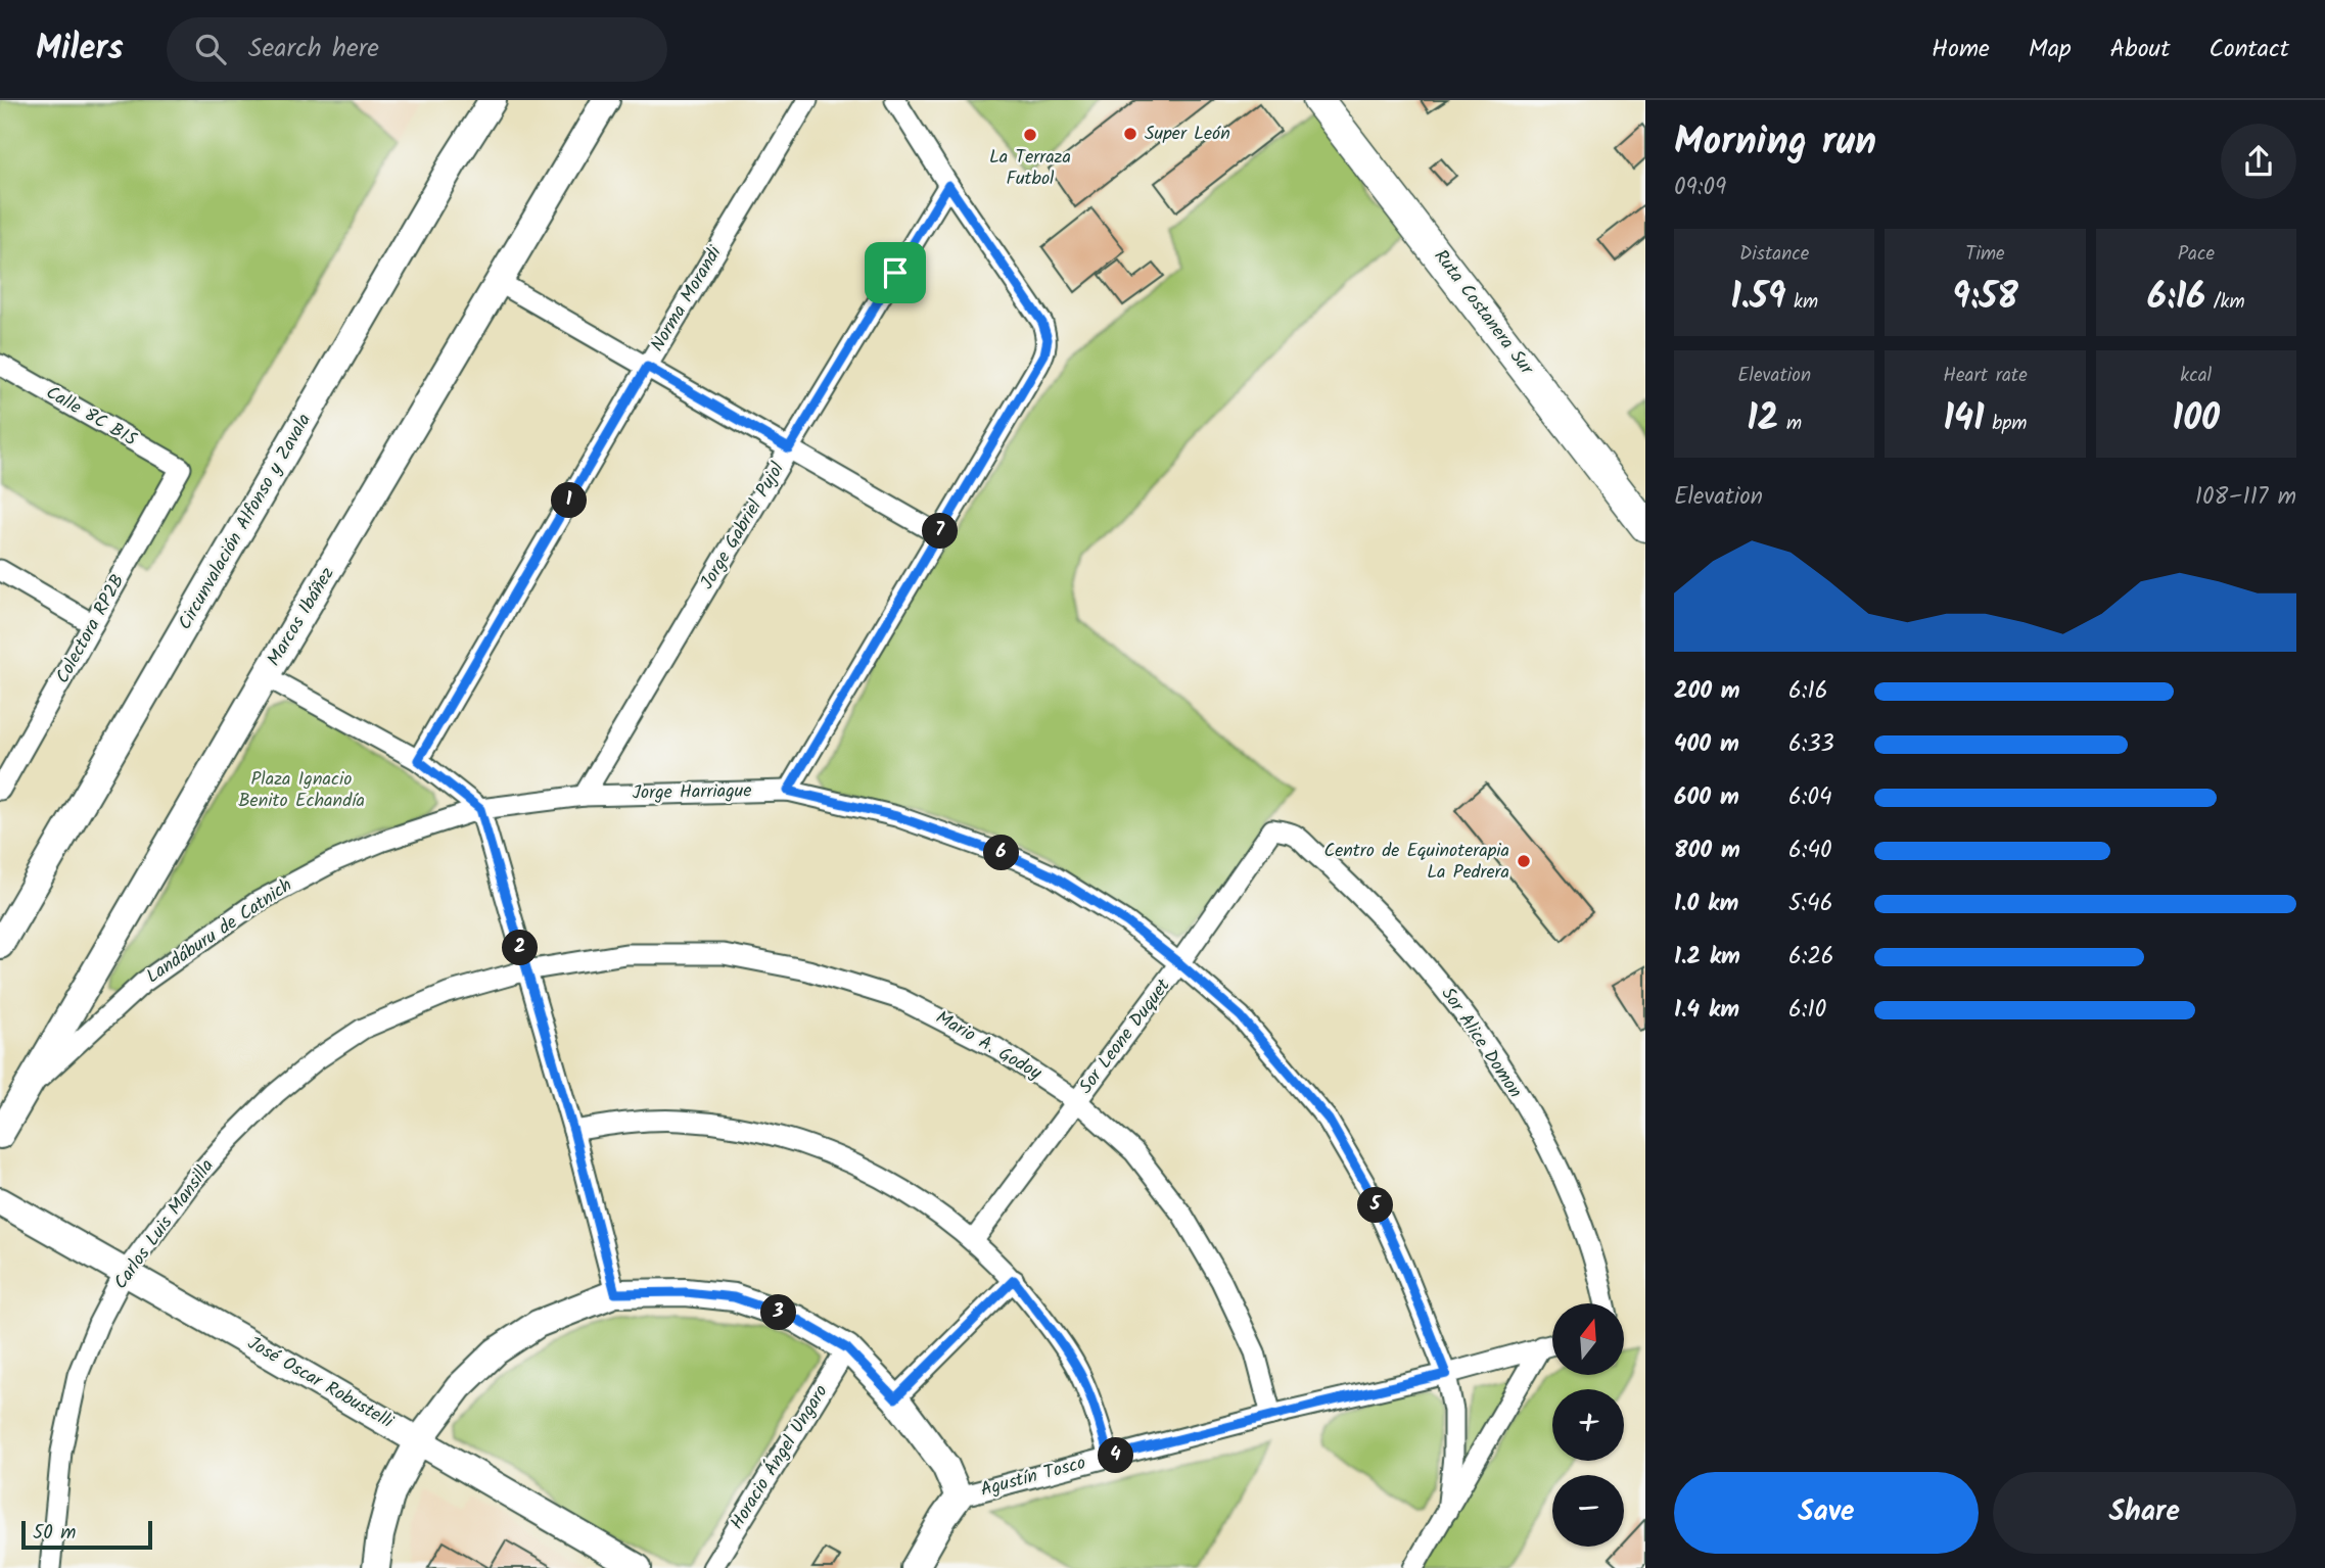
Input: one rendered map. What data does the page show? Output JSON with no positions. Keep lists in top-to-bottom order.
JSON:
{
  "streets": {
    "main road": ["Ruta Costanera Sur"],
    "street": [
      "Norma Morandi",
      "Calle 8C BIS",
      "Circunvalación Alfonso y Zavala",
      "Jorge Gabriel Pujol",
      "Marcos Ibáñez",
      "Colectora RP2B",
      "Jorge Harriague",
      "Landáburu de Catnich",
      "Sor Leone Duquet",
      "Sor Alice Domon",
      "Mario A. Godoy",
      "Carlos Luis Mansilla",
      "José Oscar Robustelli",
      "Horacio Ángel Ungaro",
      "Agustín Tosco"
    ]
  },
  "crossings": [
    ["Calle 8C BIS", "Colectora RP2B"],
    ["Jorge Gabriel Pujol", "Jorge Harriague"],
    ["Marcos Ibáñez", "Landáburu de Catnich"],
    ["Jorge Harriague", "Landáburu de Catnich"],
    ["Jorge Harriague", "Sor Leone Duquet"],
    ["Jorge Harriague", "Agustín Tosco"],
    ["Sor Leone Duquet", "Sor Alice Domon"],
    ["Sor Leone Duquet", "Mario A. Godoy"],
    ["Mario A. Godoy", "Carlos Luis Mansilla"],
    ["Mario A. Godoy", "Agustín Tosco"],
    ["Carlos Luis Mansilla", "José Oscar Robustelli"]
  ],
  "parks": ["Plaza Ignacio Benito Echandía"],
  "places": ["Super León", "La Terraza Futbol", "Centro de Equinoterapia La Pedrera"],
  "scale_bar": "50 m",
  "north": "top",
  "page": {
    "header": "Milers",
    "search": "Search here",
    "nav": [
      "Home",
      "Map",
      "About",
      "Contact"
    ],
    "heading": ["Morning run", "09:09"],
    "stats": [
      ["Distance", "1.59 km"],
      ["Time", "9:58"],
      ["Pace", "6:16 /km"],
      ["Elevation", "12 m"],
      ["Heart rate", "141 bpm"],
      ["kcal", "100"]
    ],
    "chart": ["Elevation", "108–117 m"],
    "pins": [
      "1",
      "7",
      "6",
      "2",
      "5",
      "3",
      "4"
    ],
    "list": [
      {
        "name": "200 m",
        "note": "6:16"
      },
      {
        "name": "400 m",
        "note": "6:33"
      },
      {
        "name": "600 m",
        "note": "6:04"
      },
      {
        "name": "800 m",
        "note": "6:40"
      },
      {
        "name": "1.0 km",
        "note": "5:46"
      },
      {
        "name": "1.2 km",
        "note": "6:26"
      },
      {
        "name": "1.4 km",
        "note": "6:10"
      }
    ],
    "map_buttons": ["+", "−"],
    "buttons": ["Save", "Share"],
    "scale": "50 m"
  }
}
